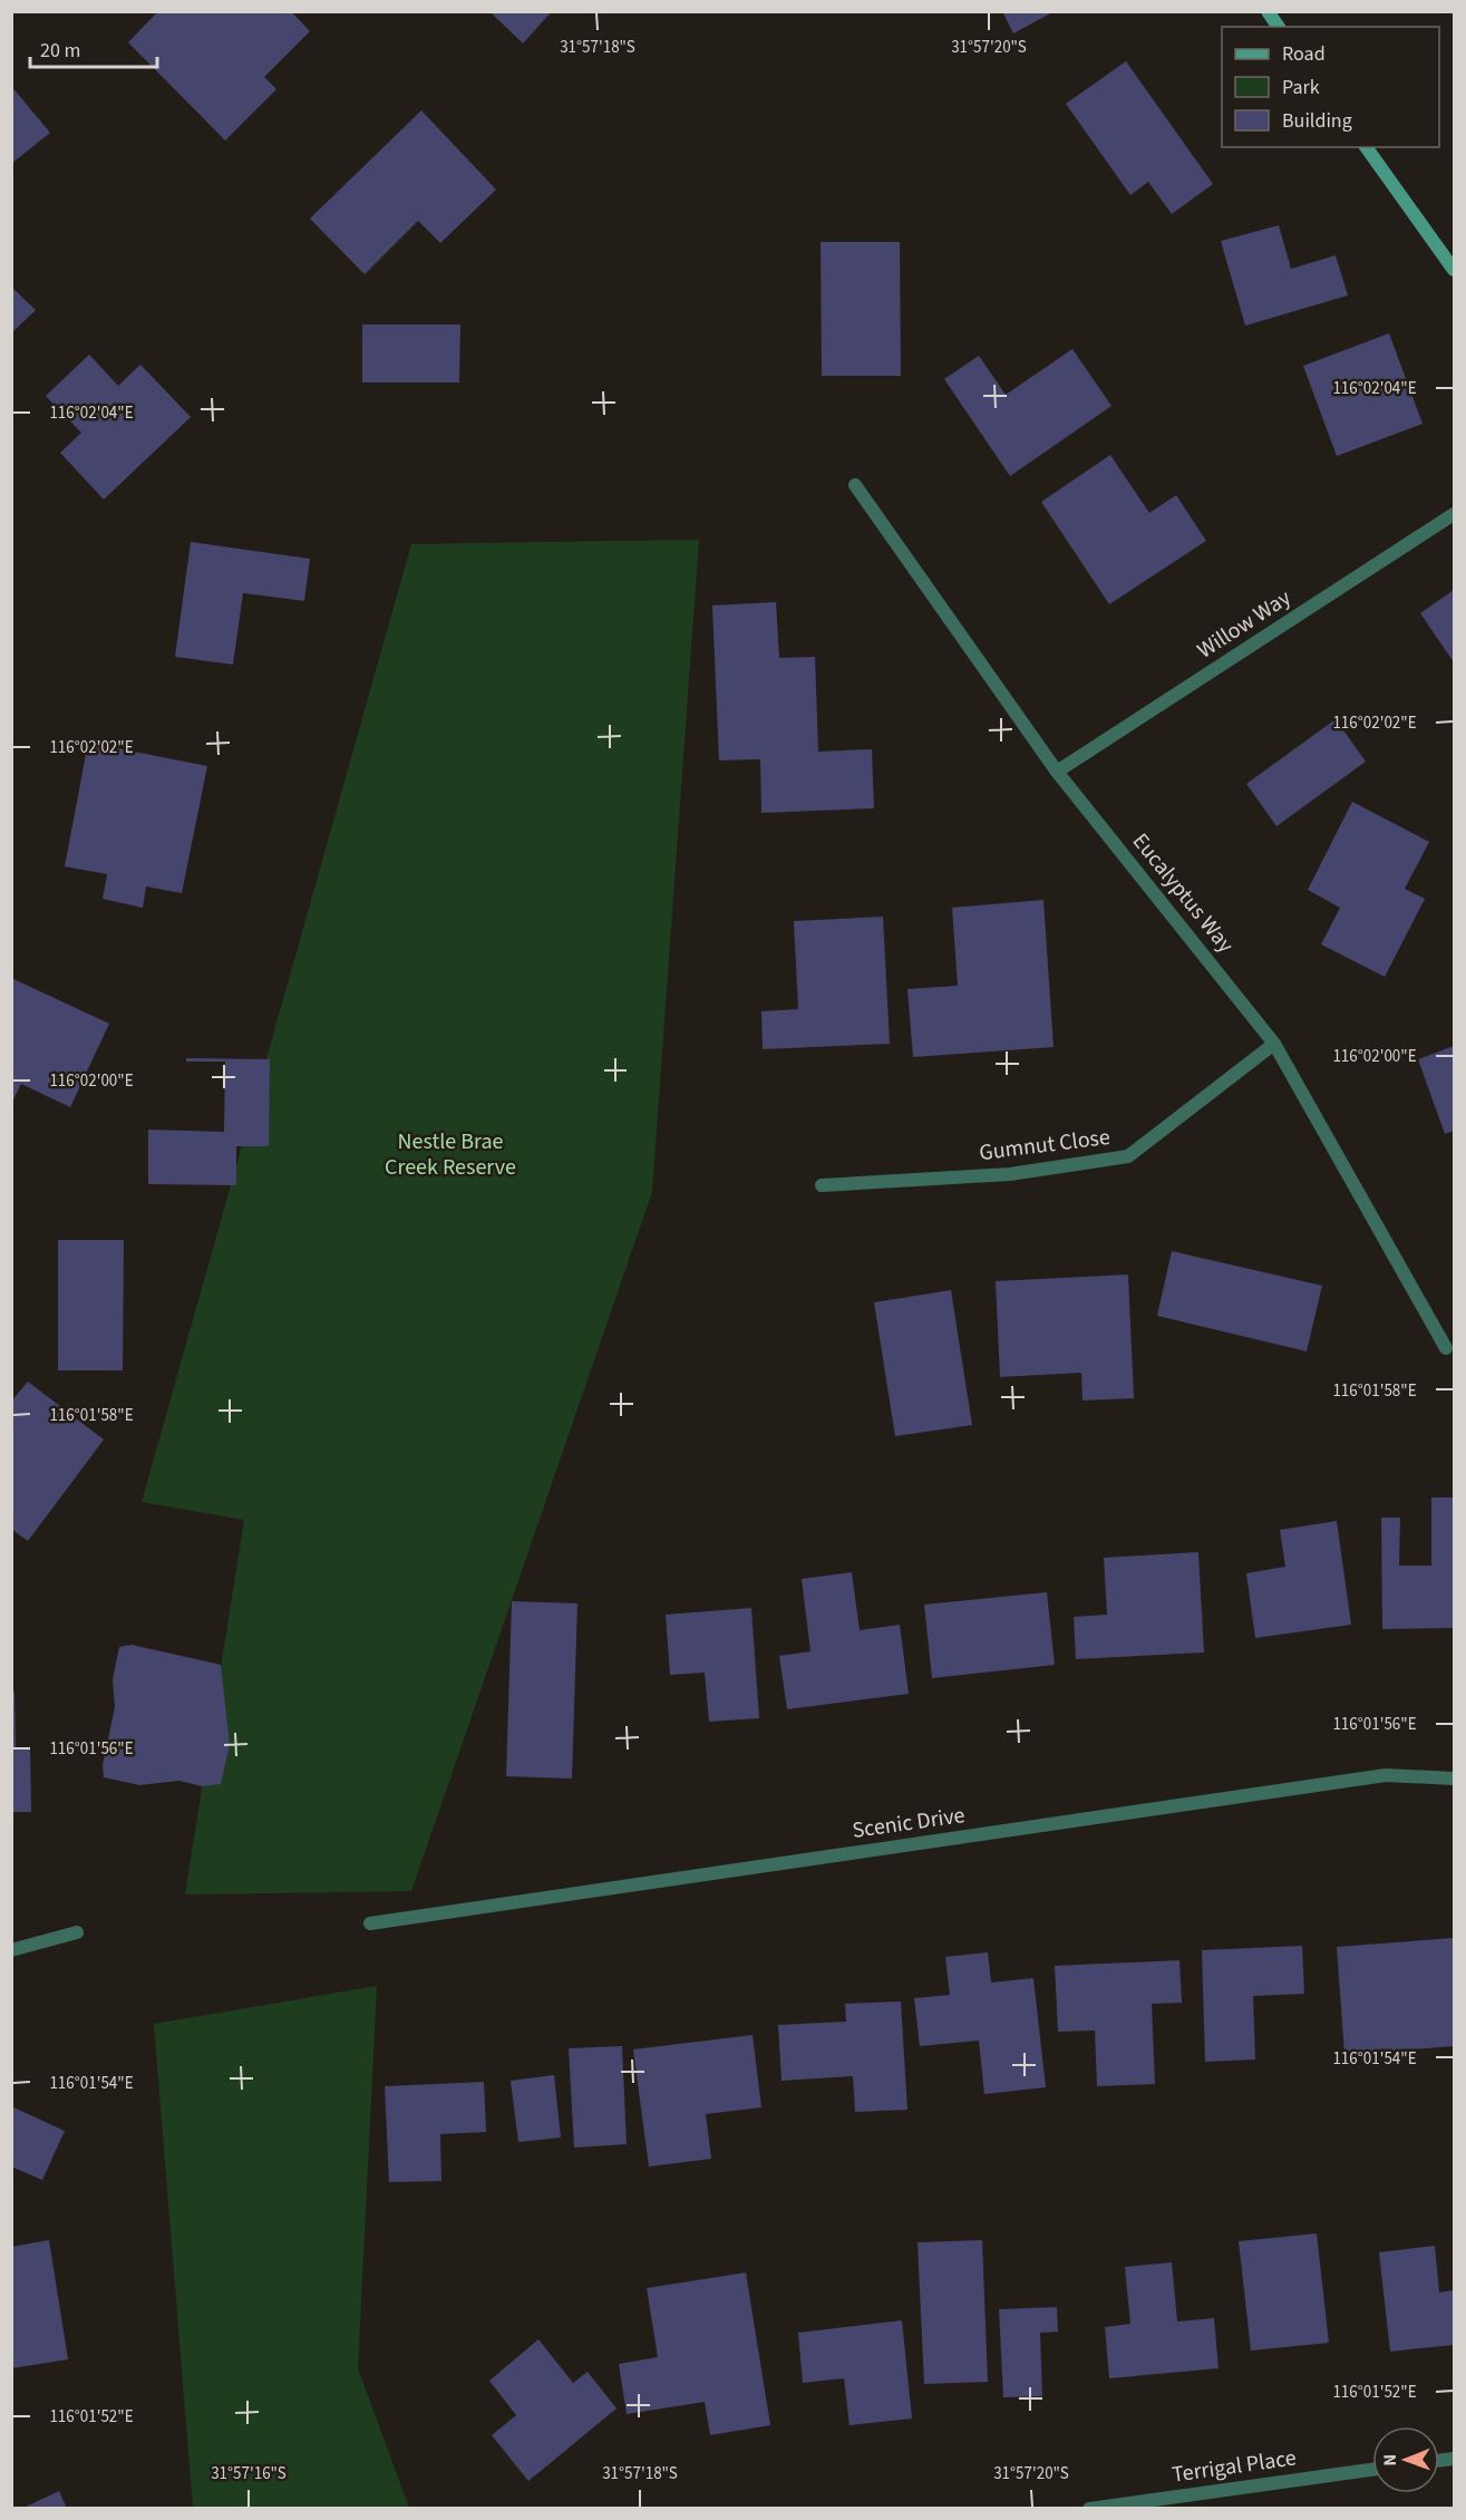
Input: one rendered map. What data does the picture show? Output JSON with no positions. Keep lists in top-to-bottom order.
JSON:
{
  "streets": {
    "street": [
      "Willow Way",
      "Eucalyptus Way",
      "Gumnut Close",
      "Scenic Drive",
      "Terrigal Place"
    ]
  },
  "crossings": [
    ["Willow Way", "Eucalyptus Way"],
    ["Eucalyptus Way", "Gumnut Close"]
  ],
  "parks": ["Nestle Brae Creek Reserve"],
  "legend": ["Road", "Park", "Building"],
  "scale_bar": "20 m",
  "north": "left",
  "coordinates": [
    "31°57'18\"S",
    "31°57'20\"S",
    "116°02'04\"E",
    "116°02'02\"E",
    "116°02'00\"E",
    "116°01'58\"E",
    "116°01'56\"E",
    "116°01'54\"E",
    "116°01'52\"E",
    "31°57'16\"S"
  ]
}
